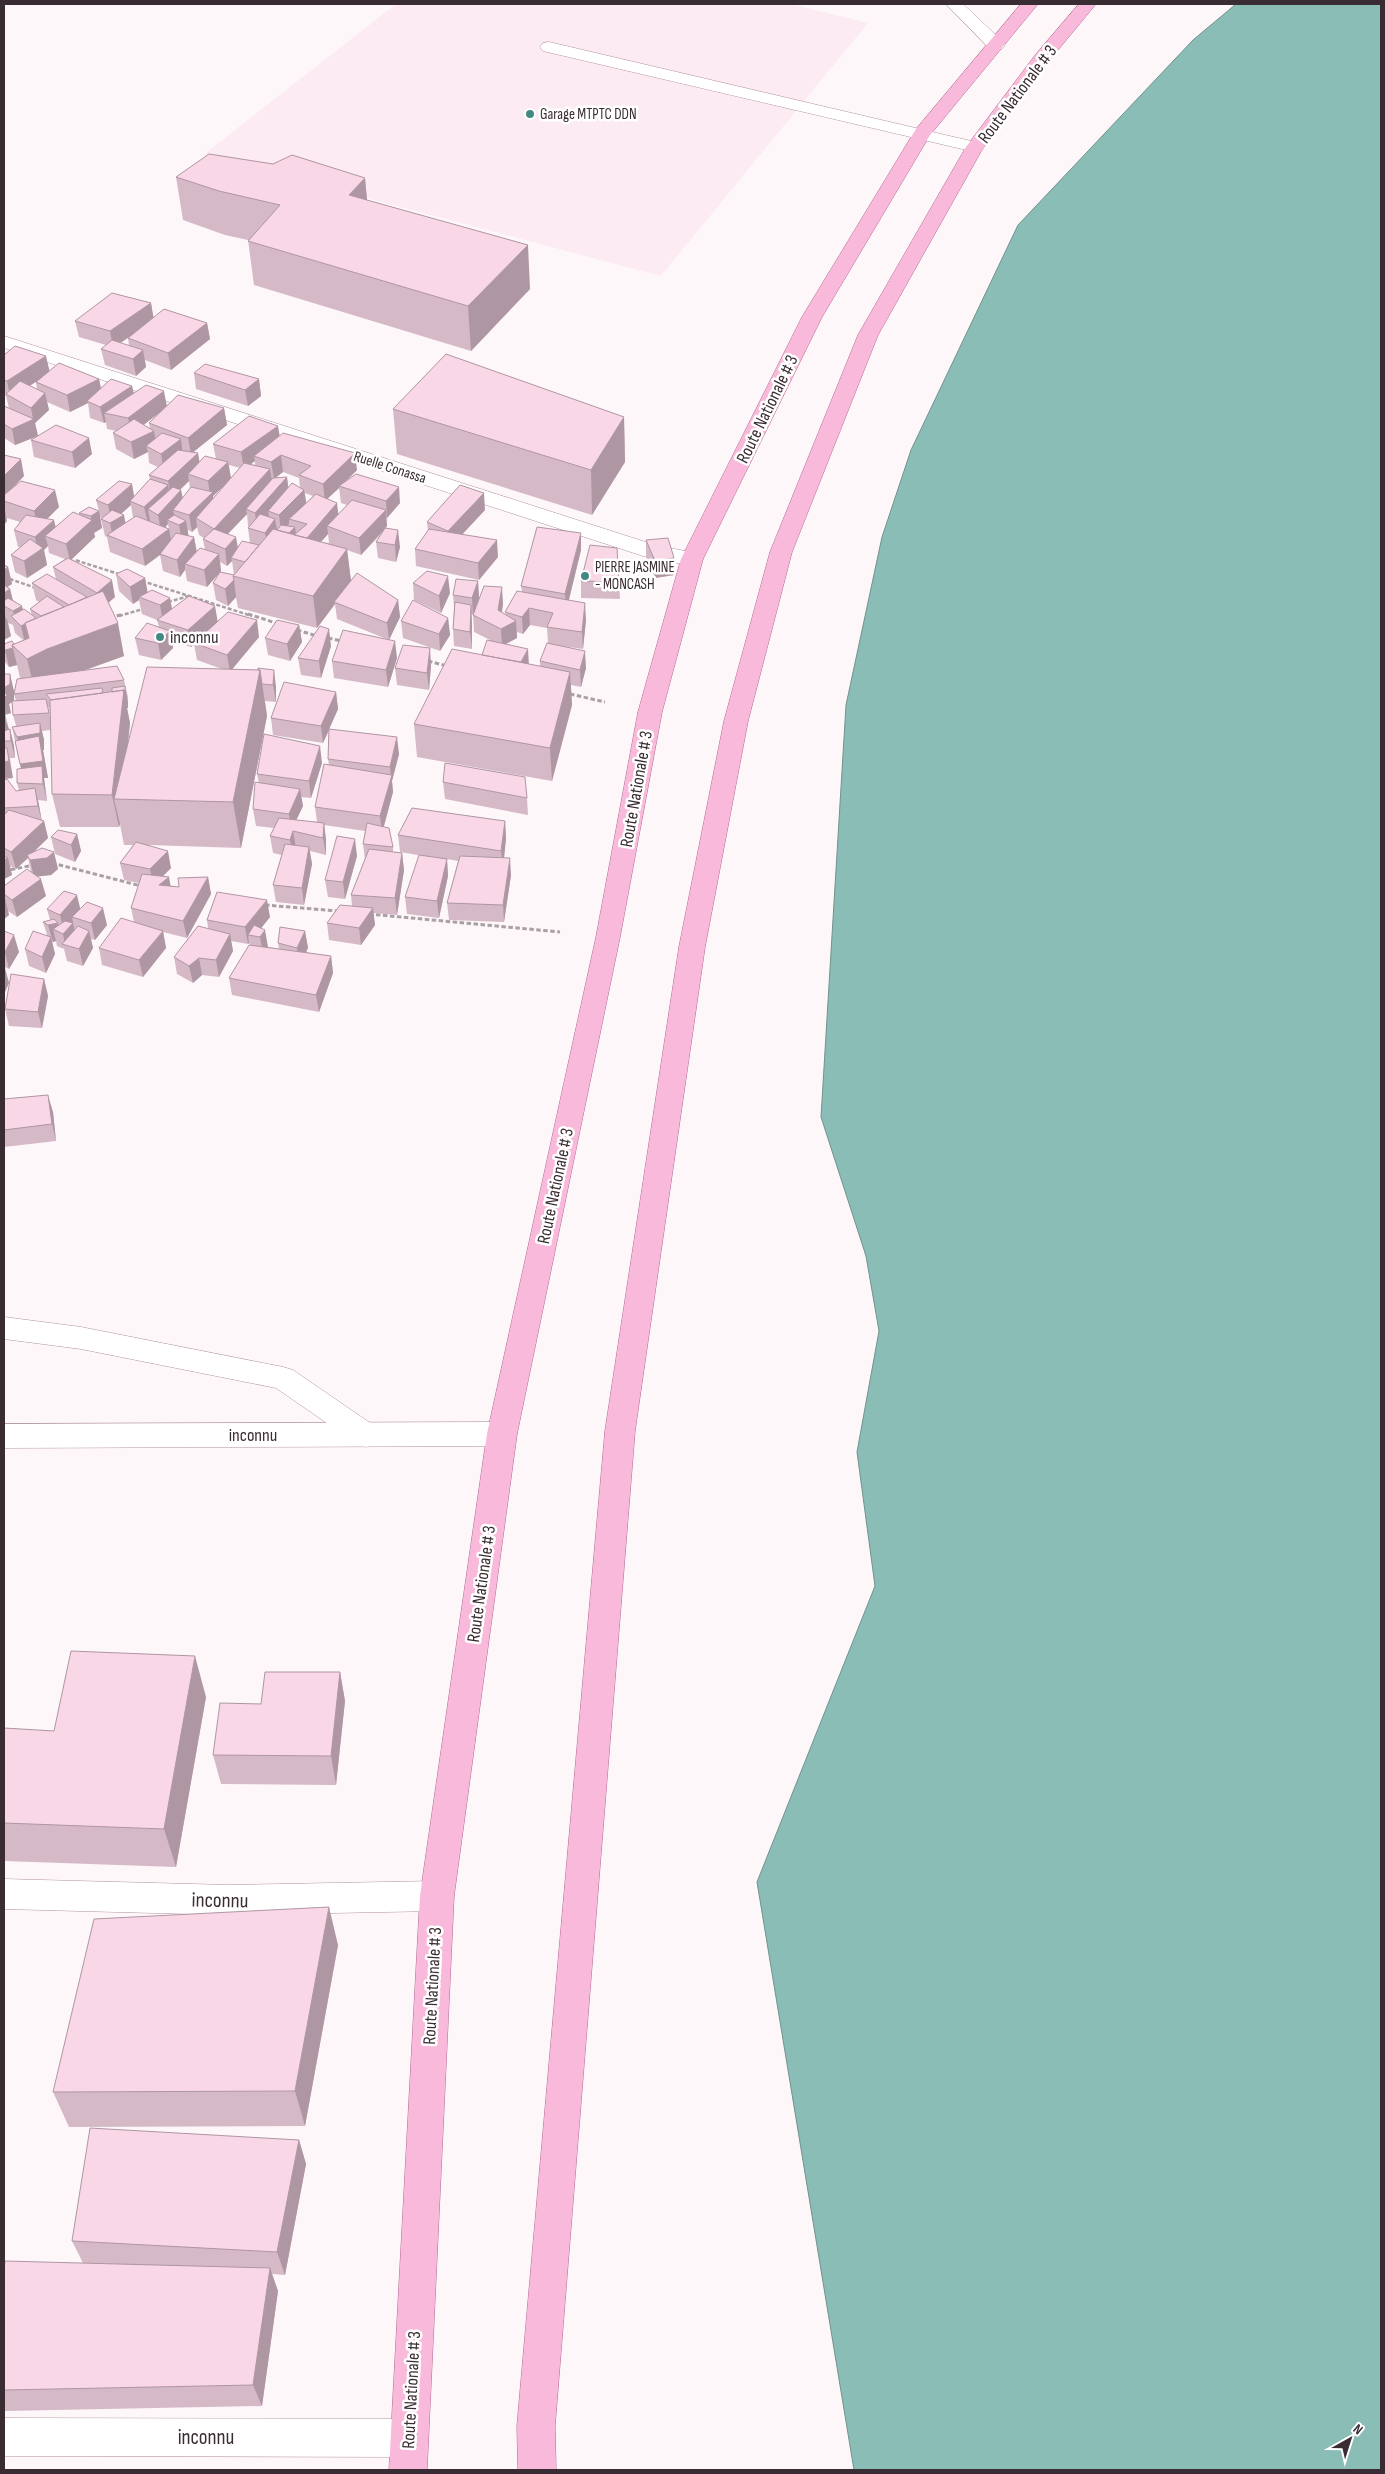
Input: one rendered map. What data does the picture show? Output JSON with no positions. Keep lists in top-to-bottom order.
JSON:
{
  "streets": {
    "main road": ["Route Nationale # 3"],
    "street": ["Ruelle Conassa", "inconnu"]
  },
  "crossings": [
    ["Route Nationale # 3", "Ruelle Conassa"],
    ["Route Nationale # 3", "inconnu"]
  ],
  "places": ["Garage MTPTC DDN", "PIERRE JASMINE - MONCASH", "inconnu"],
  "north": "top right"
}
